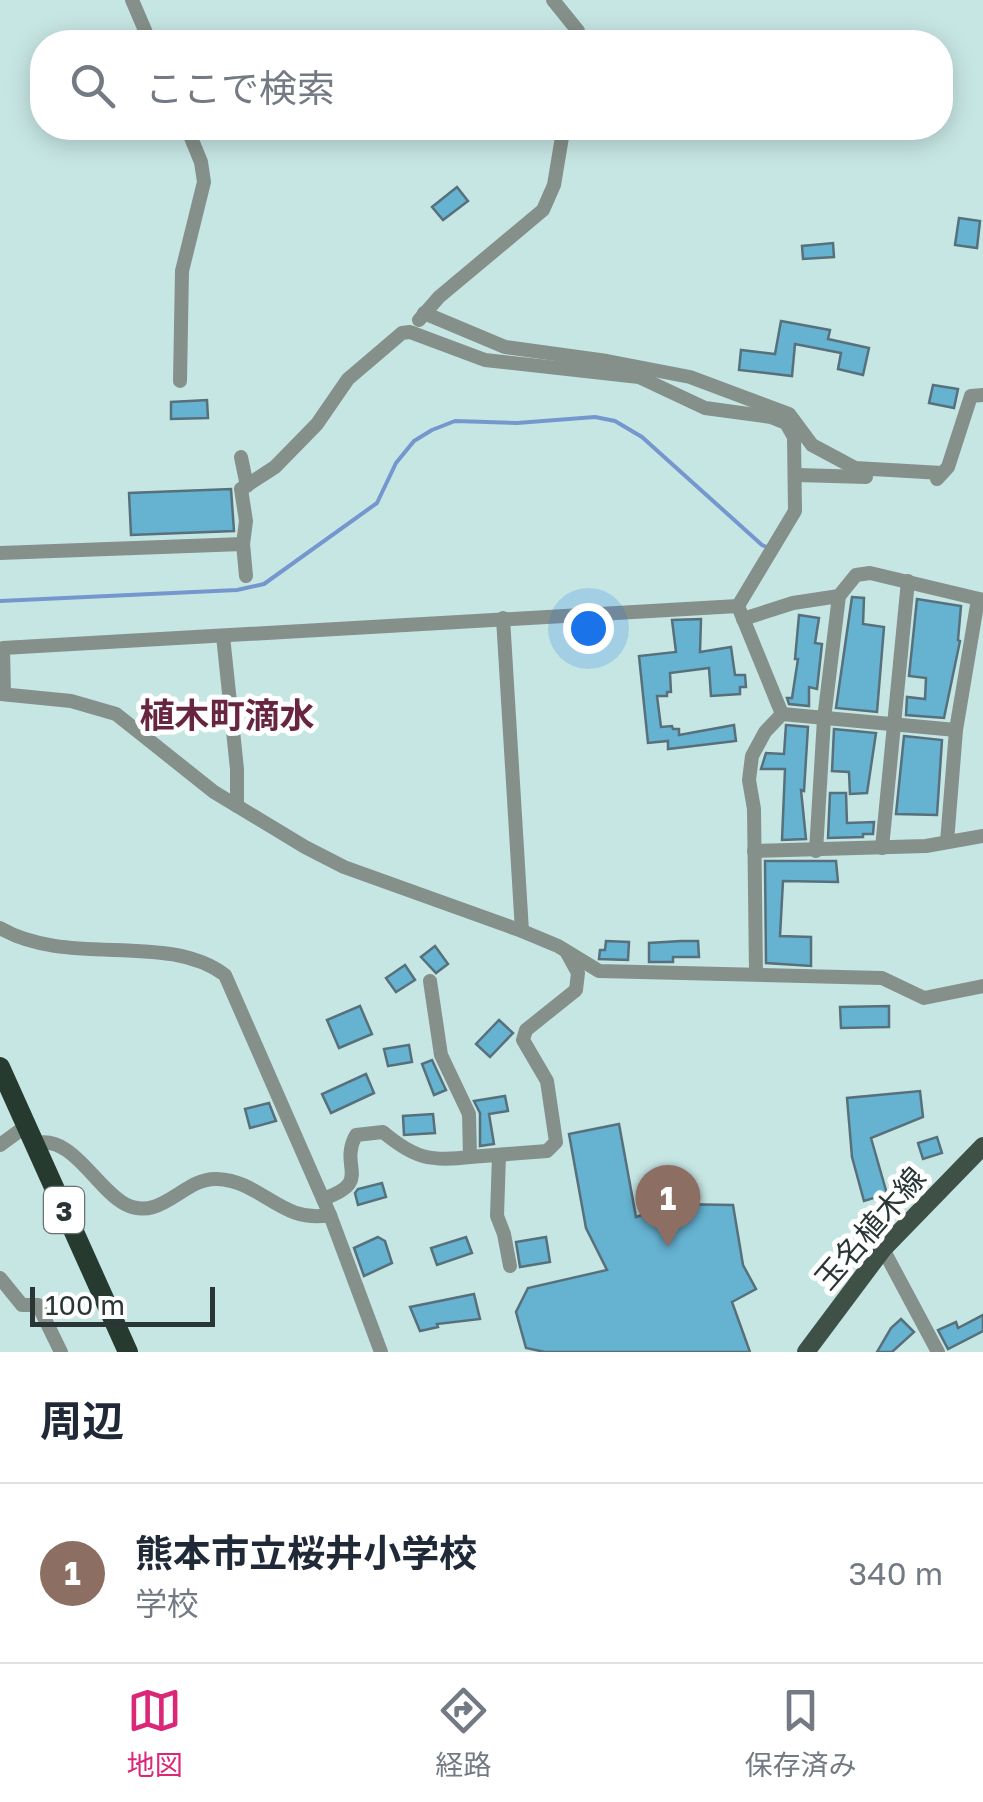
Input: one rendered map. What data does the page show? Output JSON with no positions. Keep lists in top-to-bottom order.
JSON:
{
  "streets": {
    "highway": ["3"],
    "main road": ["玉名植木線"]
  },
  "districts": ["植木町滴水"],
  "scale_bar": "100 m",
  "page": {
    "search": "ここで検索",
    "pins": "1",
    "scale": "100 m",
    "heading": "周辺",
    "list": [
      {
        "mark": "1",
        "name": "熊本市立桜井小学校",
        "note": "学校",
        "value": "340 m"
      }
    ],
    "nav": ["地図", "経路", "保存済み"]
  }
}
